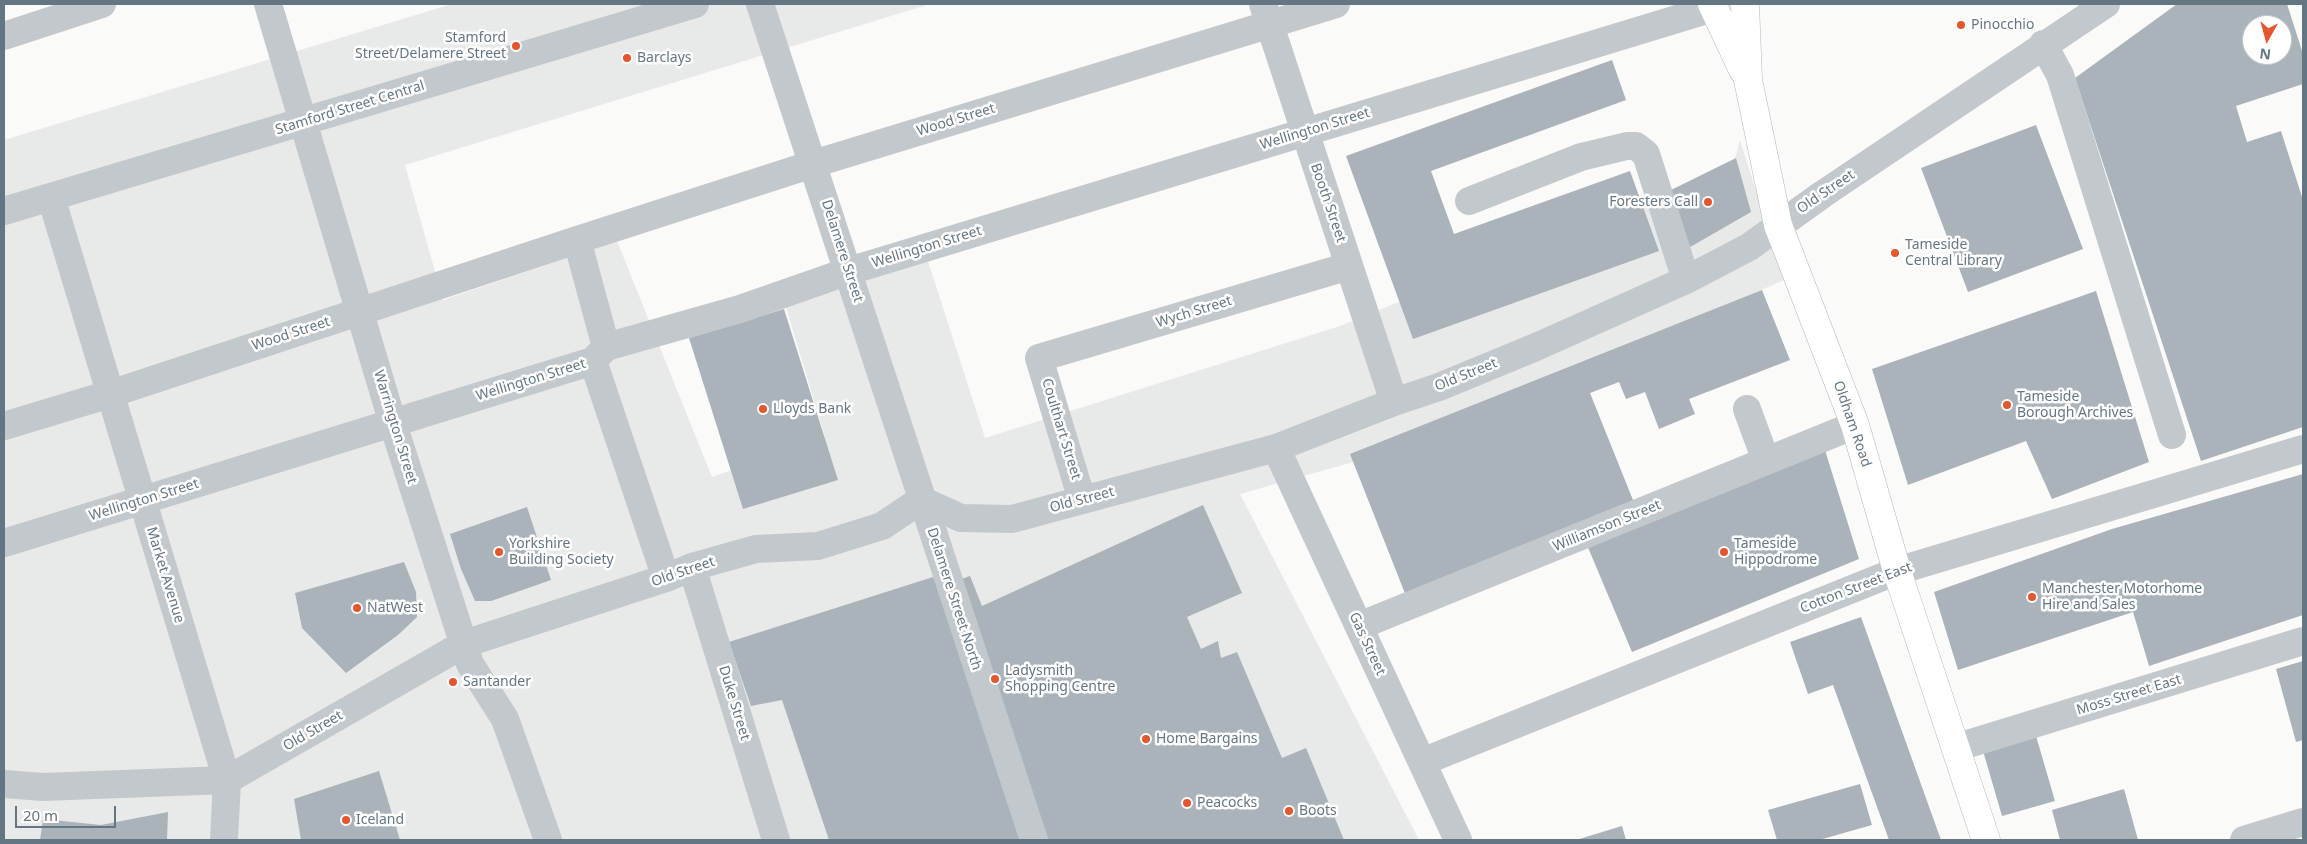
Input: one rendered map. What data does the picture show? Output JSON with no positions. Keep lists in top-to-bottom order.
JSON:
{
  "streets": {
    "highway": ["Oldham Road"],
    "street": [
      "Stamford Street Central",
      "Wood Street",
      "Wellington Street",
      "Old Street",
      "Booth Street",
      "Delamere Street",
      "Wych Street",
      "Warrington Street",
      "Coulthart Street",
      "Williamson Street",
      "Market Avenue",
      "Cotton Street East",
      "Delamere Street North",
      "Gas Street",
      "Moss Street East",
      "Duke Street"
    ]
  },
  "crossings": [
    ["Stamford Street Central", "Warrington Street"],
    ["Stamford Street Central", "Market Avenue"],
    ["Wood Street", "Booth Street"],
    ["Wood Street", "Delamere Street"],
    ["Wood Street", "Warrington Street"],
    ["Wood Street", "Market Avenue"],
    ["Wellington Street", "Booth Street"],
    ["Wellington Street", "Delamere Street"],
    ["Wellington Street", "Warrington Street"],
    ["Wellington Street", "Market Avenue"],
    ["Old Street", "Booth Street"],
    ["Old Street", "Delamere Street"],
    ["Old Street", "Oldham Road"],
    ["Old Street", "Warrington Street"],
    ["Old Street", "Coulthart Street"],
    ["Old Street", "Market Avenue"],
    ["Old Street", "Delamere Street North"],
    ["Old Street", "Gas Street"],
    ["Old Street", "Duke Street"],
    ["Booth Street", "Wych Street"],
    ["Delamere Street", "Delamere Street North"],
    ["Wych Street", "Coulthart Street"],
    ["Oldham Road", "Williamson Street"],
    ["Oldham Road", "Cotton Street East"],
    ["Oldham Road", "Moss Street East"],
    ["Williamson Street", "Gas Street"],
    ["Cotton Street East", "Gas Street"]
  ],
  "places": [
    "Pinocchio",
    "Stamford Street/Delamere Street",
    "Barclays",
    "Foresters Call",
    "Tameside Central Library",
    "Tameside Borough Archives",
    "Lloyds Bank",
    "Yorkshire Building Society",
    "Tameside Hippodrome",
    "Manchester Motorhome Hire and Sales",
    "NatWest",
    "Ladysmith Shopping Centre",
    "Santander",
    "Home Bargains",
    "Peacocks",
    "Boots",
    "Iceland"
  ],
  "scale_bar": "20 m",
  "north": "bottom"
}
